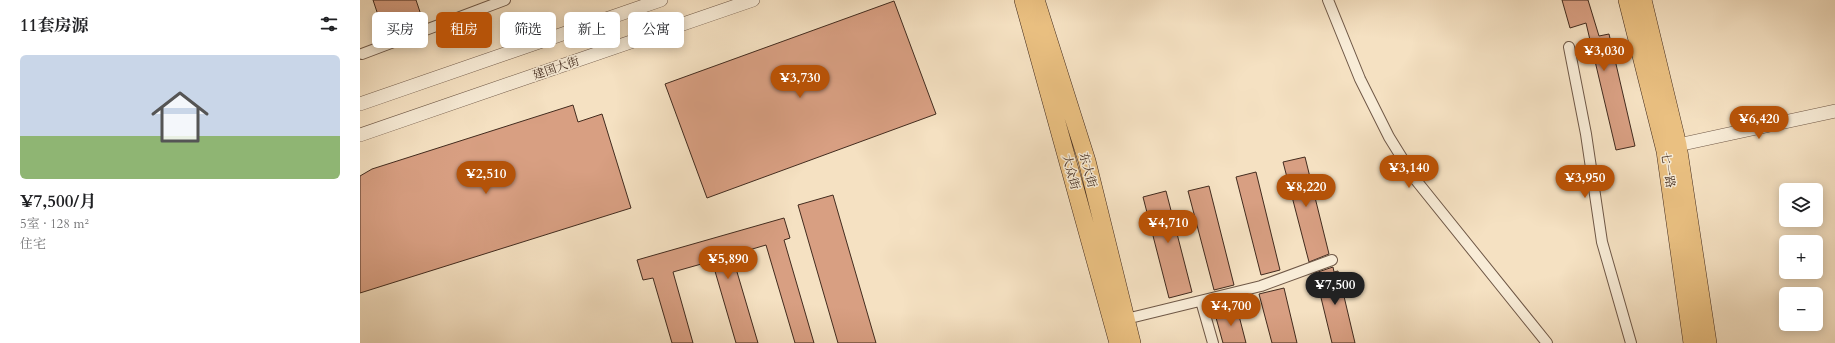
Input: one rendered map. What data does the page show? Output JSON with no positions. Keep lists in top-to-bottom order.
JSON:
{
  "streets": {
    "main road": ["东大街", "七一路", "大众街"],
    "street": ["建国大街"]
  },
  "page": {
    "heading": "11套房源",
    "chip": [
      "买房",
      "租房",
      "筛选",
      "新上",
      "公寓"
    ],
    "price": [
      "¥3,030",
      "¥3,730",
      "¥6,420",
      "¥3,140",
      "¥2,510",
      "¥3,950",
      "¥8,220",
      "¥4,710",
      "¥5,890",
      "¥7,500",
      "¥4,700"
    ],
    "list": [
      {
        "name": "¥7,500/月",
        "note": "5室 · 128 m² · 住宅"
      }
    ],
    "map_buttons": ["+", "−"]
  }
}
